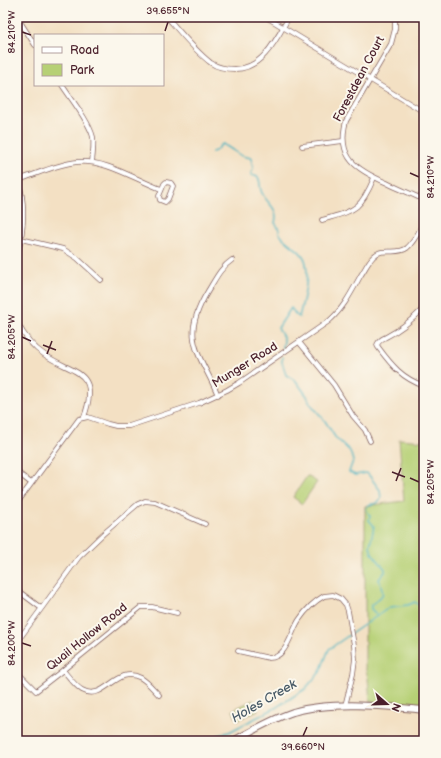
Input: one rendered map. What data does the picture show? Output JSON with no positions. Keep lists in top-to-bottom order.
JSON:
{
  "streets": {
    "street": ["Forestdean Court", "Munger Road", "Quail Hollow Road"]
  },
  "water": ["Holes Creek"],
  "legend": ["Road", "Park"],
  "north": "right",
  "coordinates": [
    "39.655°N",
    "84.210°W",
    "84.205°W",
    "84.200°W",
    "39.660°N"
  ]
}
